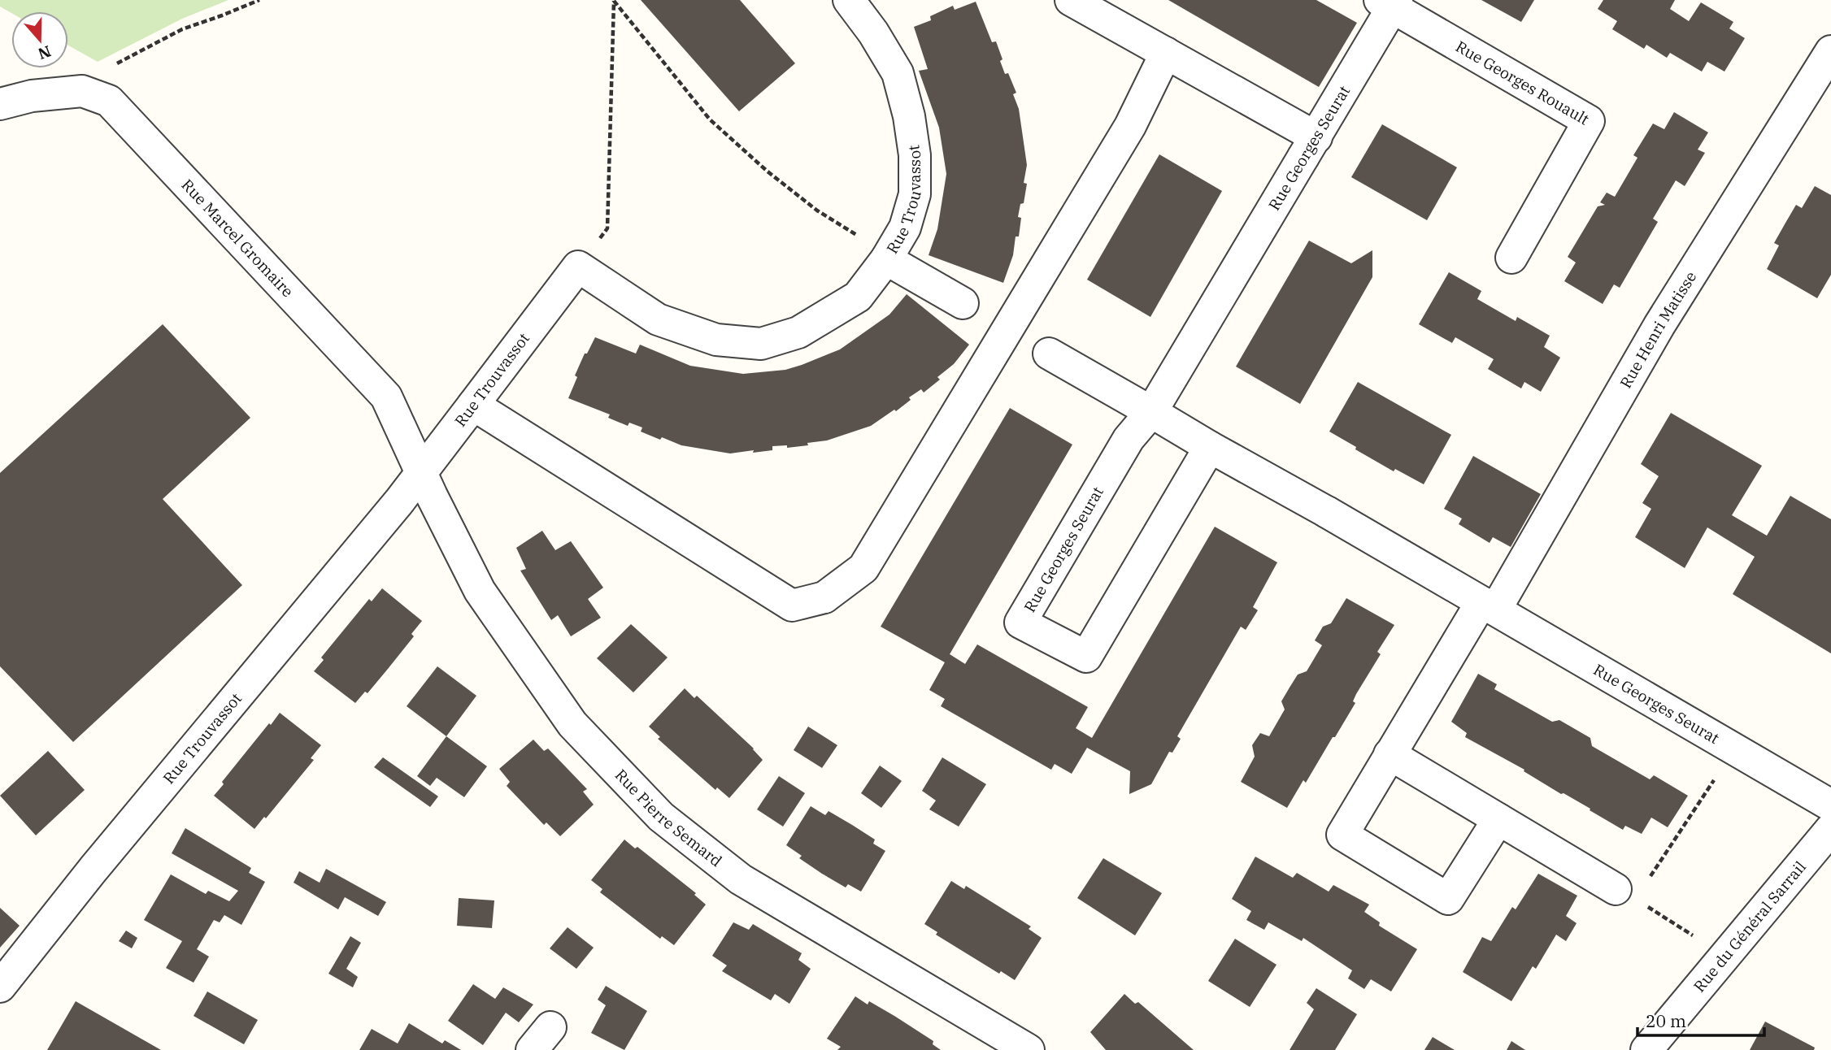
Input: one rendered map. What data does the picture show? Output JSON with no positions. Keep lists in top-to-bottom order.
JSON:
{
  "streets": {
    "street": [
      "Rue Georges Rouault",
      "Rue Georges Seurat",
      "Rue Trouvassot",
      "Rue Marcel Gromaire",
      "Rue Henri Matisse",
      "Rue Pierre Semard",
      "Rue du Général Sarrail"
    ]
  },
  "crossings": [
    ["Rue Georges Rouault", "Rue Georges Seurat"],
    ["Rue Georges Seurat", "Rue Henri Matisse"],
    ["Rue Trouvassot", "Rue Marcel Gromaire"],
    ["Rue Trouvassot", "Rue Pierre Semard"],
    ["Rue Marcel Gromaire", "Rue Pierre Semard"]
  ],
  "scale_bar": "20 m",
  "north": "bottom"
}
